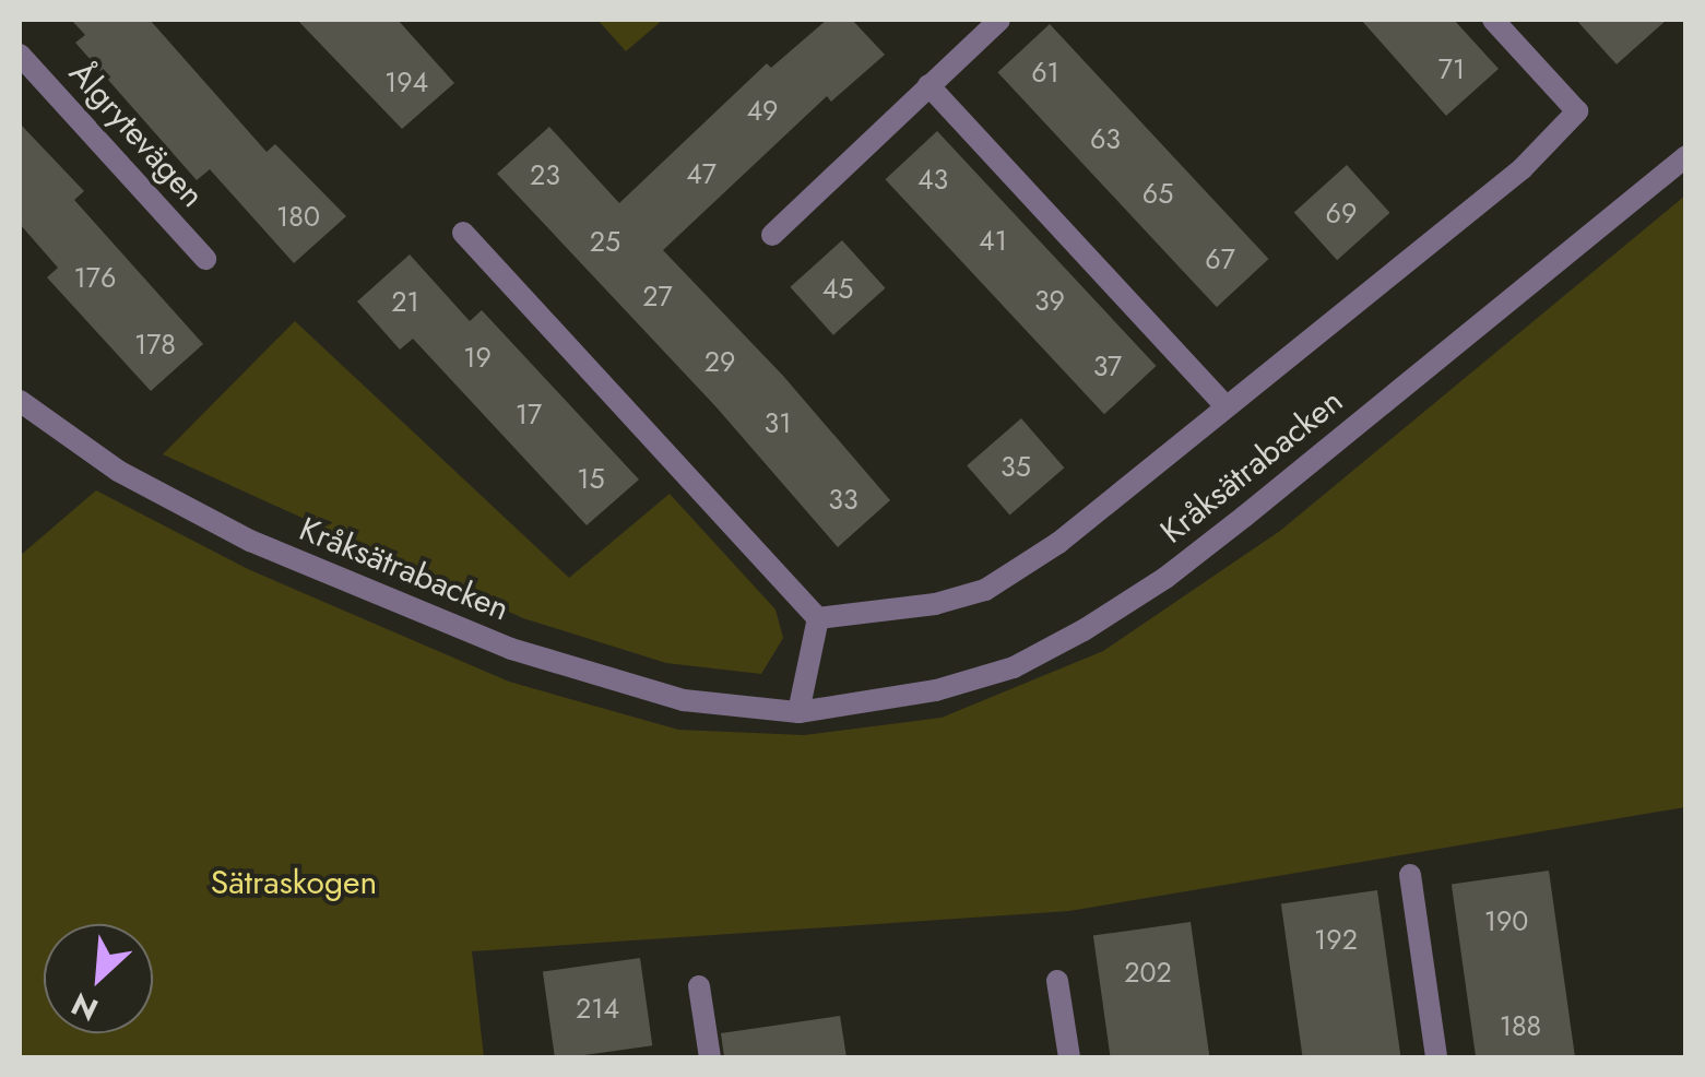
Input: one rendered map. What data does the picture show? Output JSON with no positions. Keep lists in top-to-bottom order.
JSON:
{
  "streets": {
    "street": ["Ålgrytevägen", "Kråksätrabacken"]
  },
  "parks": ["Sätraskogen"],
  "house_numbers": [
    "71",
    "61",
    "194",
    "49",
    "63",
    "47",
    "23",
    "43",
    "65",
    "69",
    "180",
    "41",
    "25",
    "67",
    "176",
    "45",
    "27",
    "39",
    "21",
    "178",
    "19",
    "29",
    "37",
    "17",
    "31",
    "35",
    "15",
    "33",
    "190",
    "192",
    "202",
    "214",
    "188"
  ],
  "north": "bottom left"
}
